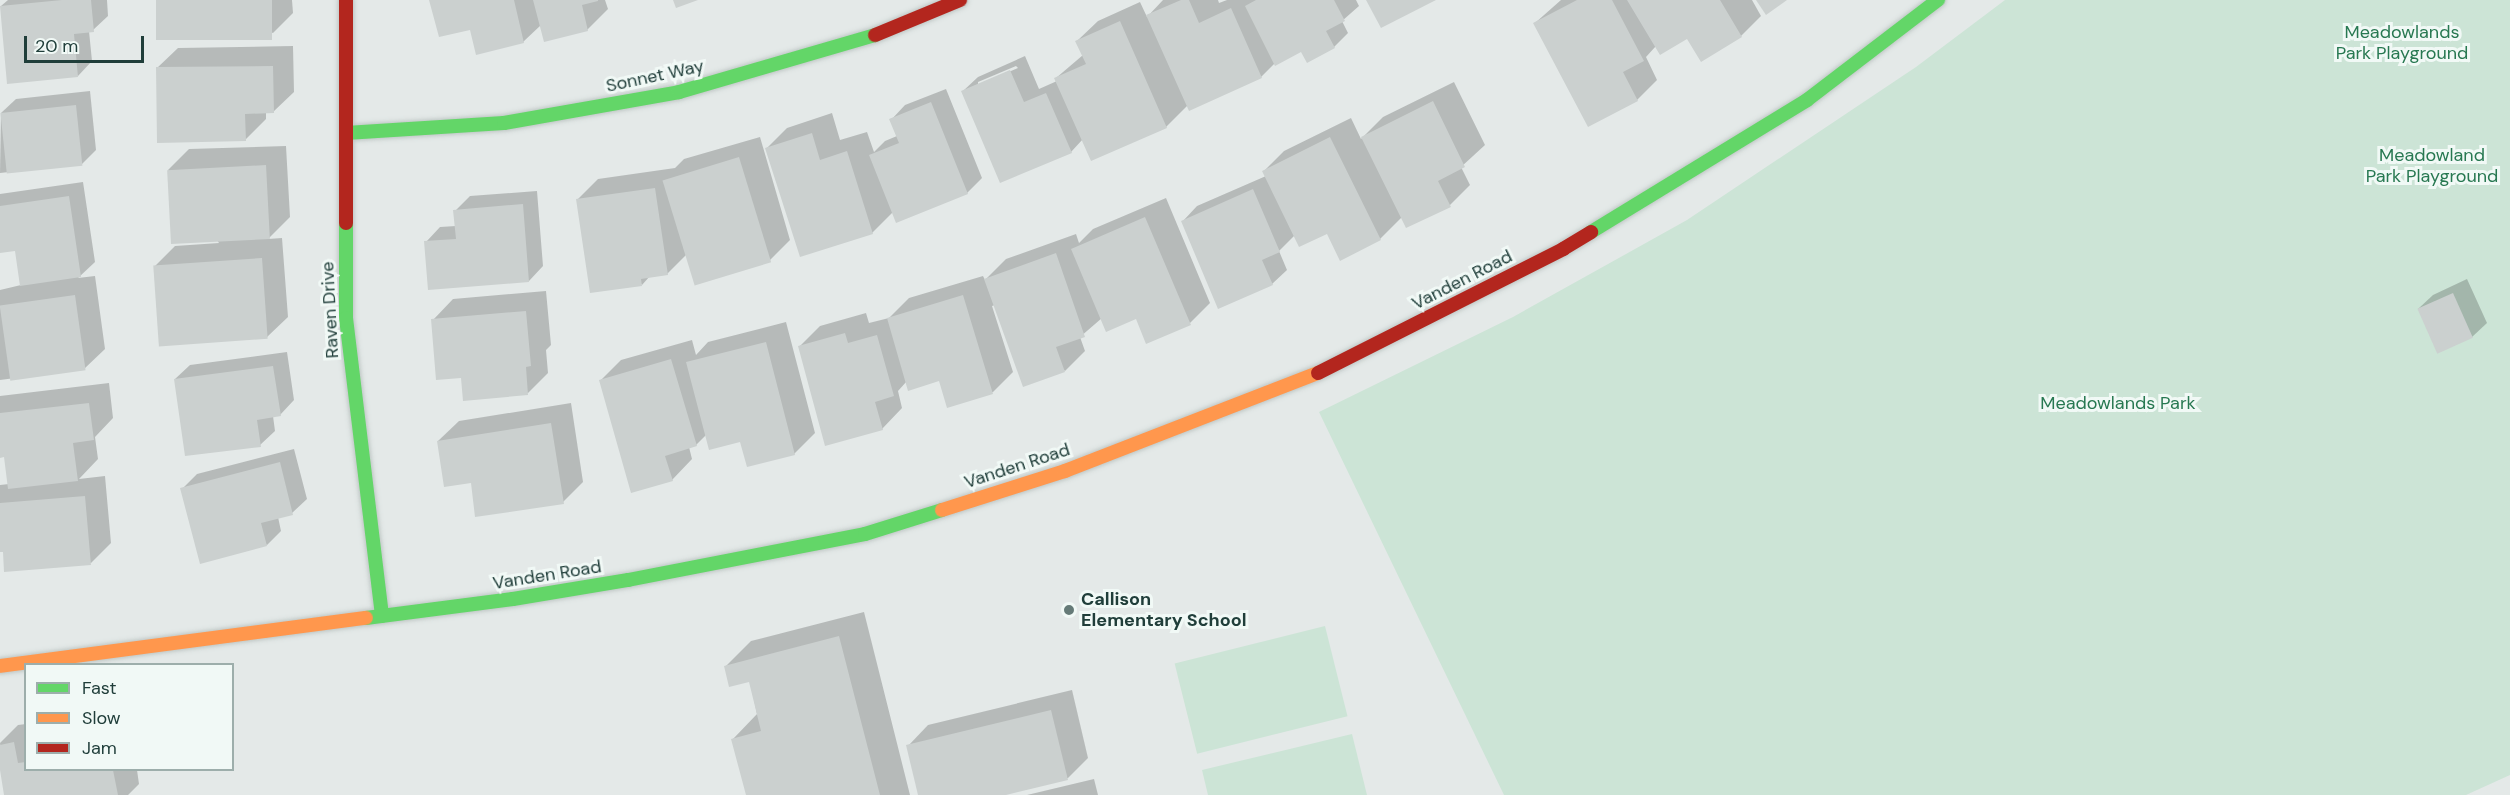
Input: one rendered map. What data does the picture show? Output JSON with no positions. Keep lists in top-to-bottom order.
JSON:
{
  "streets": {
    "street": ["Sonnet Way", "Vanden Road", "Raven Drive"]
  },
  "crossings": [
    ["Sonnet Way", "Raven Drive"],
    ["Vanden Road", "Raven Drive"]
  ],
  "parks": ["Meadowlands Park Playground", "Meadowland Park Playground", "Meadowlands Park"],
  "places": ["Callison Elementary School"],
  "legend": ["Fast", "Slow", "Jam"],
  "scale_bar": "20 m"
}
